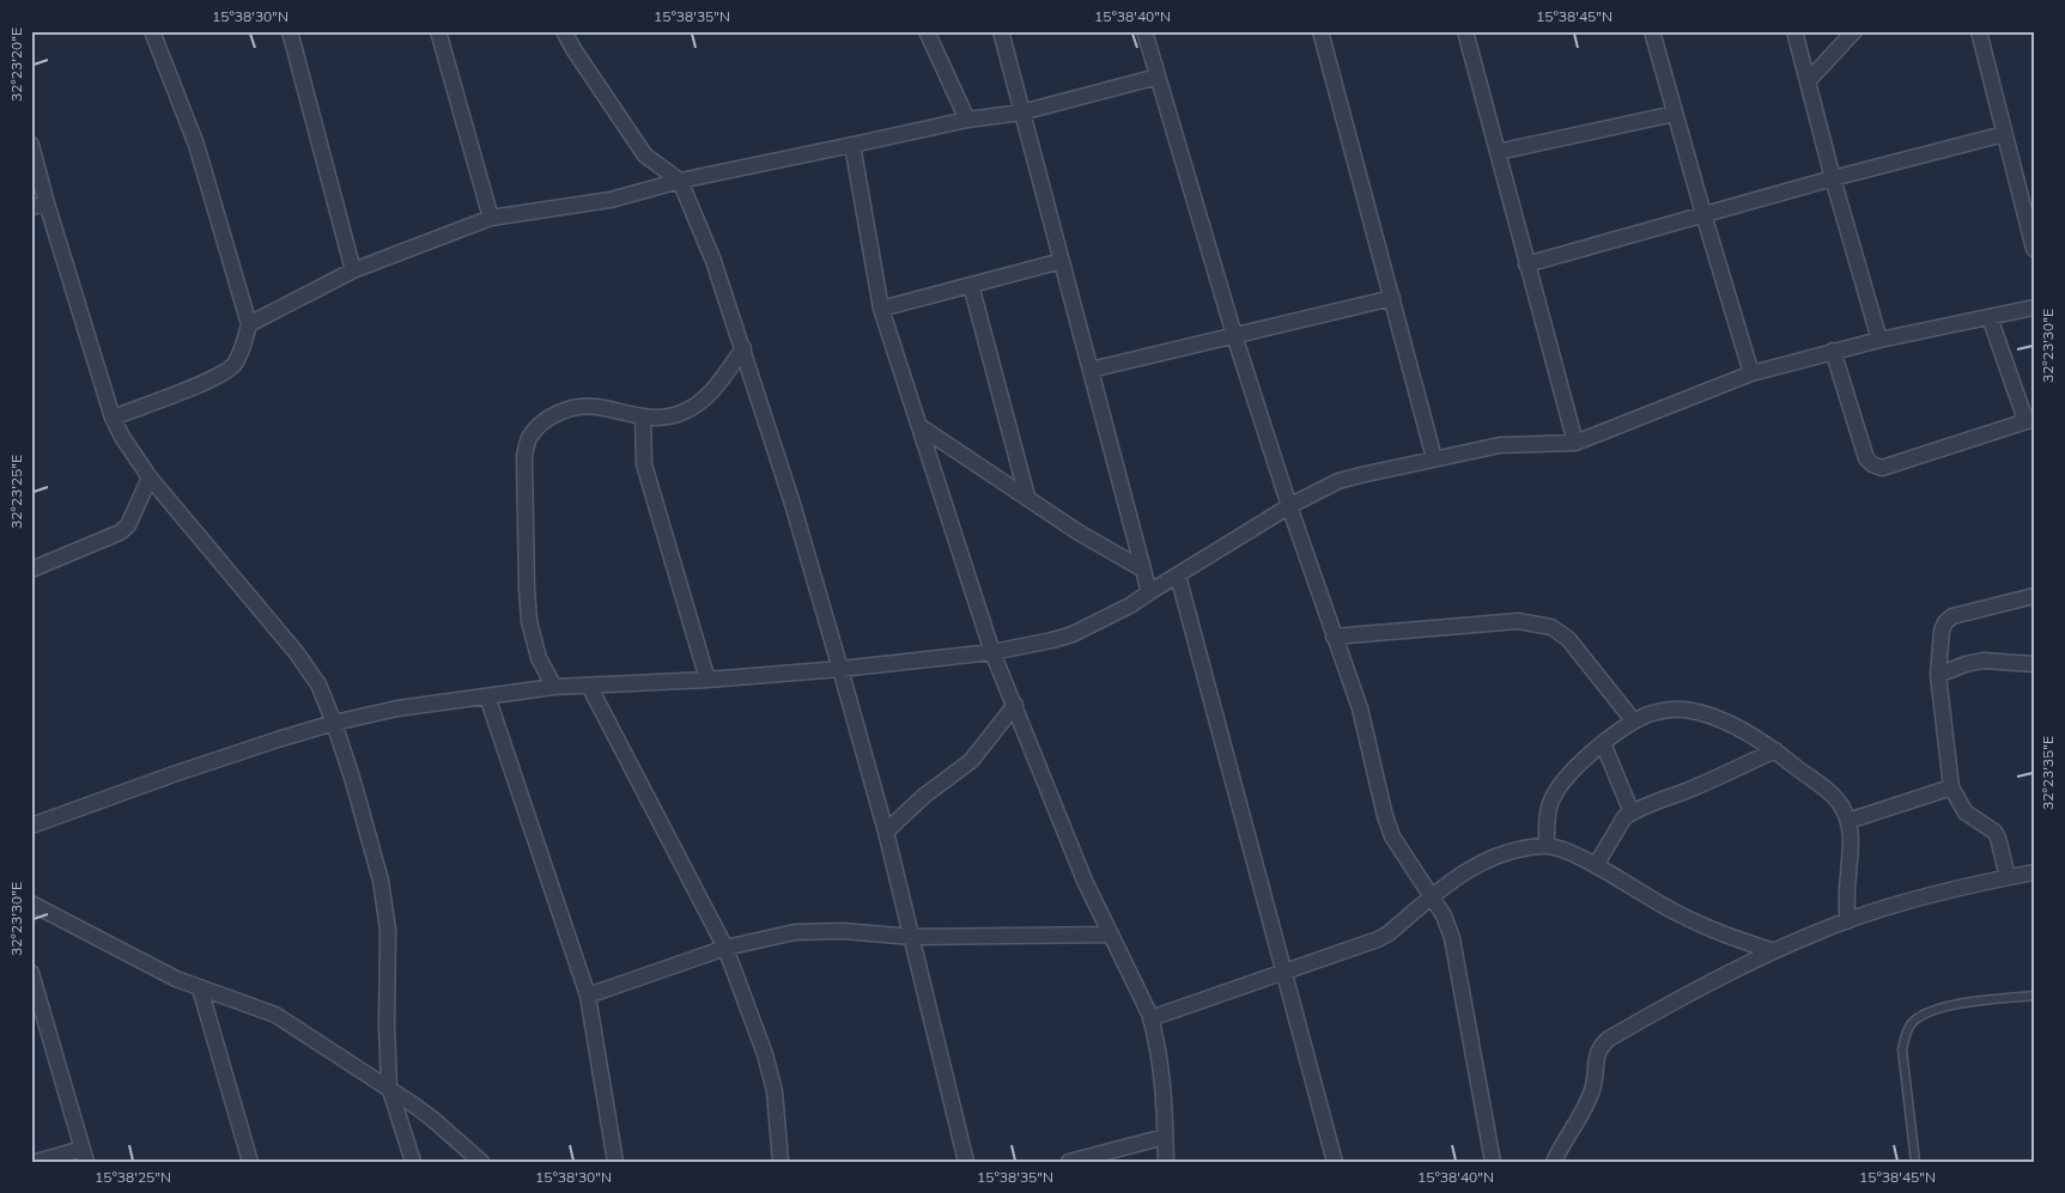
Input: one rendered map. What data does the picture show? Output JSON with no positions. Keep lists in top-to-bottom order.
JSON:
{
  "coordinates": [
    "15°38'30\"N",
    "15°38'35\"N",
    "15°38'40\"N",
    "15°38'45\"N",
    "32°23'20\"E",
    "32°23'30\"E",
    "32°23'25\"E",
    "32°23'35\"E",
    "15°38'25\"N"
  ]
}
